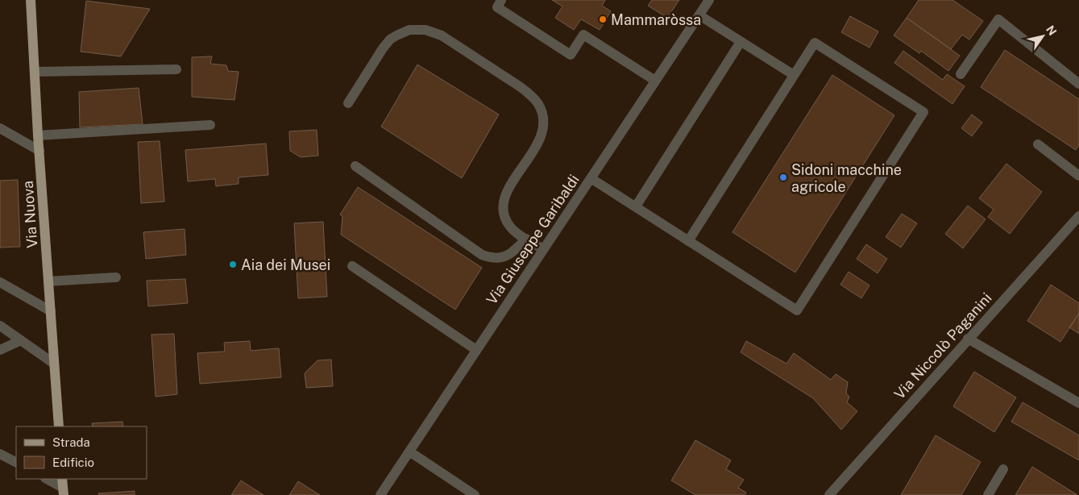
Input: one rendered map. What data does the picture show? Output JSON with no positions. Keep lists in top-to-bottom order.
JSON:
{
  "streets": {
    "main road": ["Via Nuova"],
    "street": ["Via Giuseppe Garibaldi", "Via Niccolò Paganini"]
  },
  "places": ["Mammaròssa", "Sidoni macchine agricole", "Aia dei Musei"],
  "legend": ["Strada", "Edificio"],
  "north": "top right"
}
